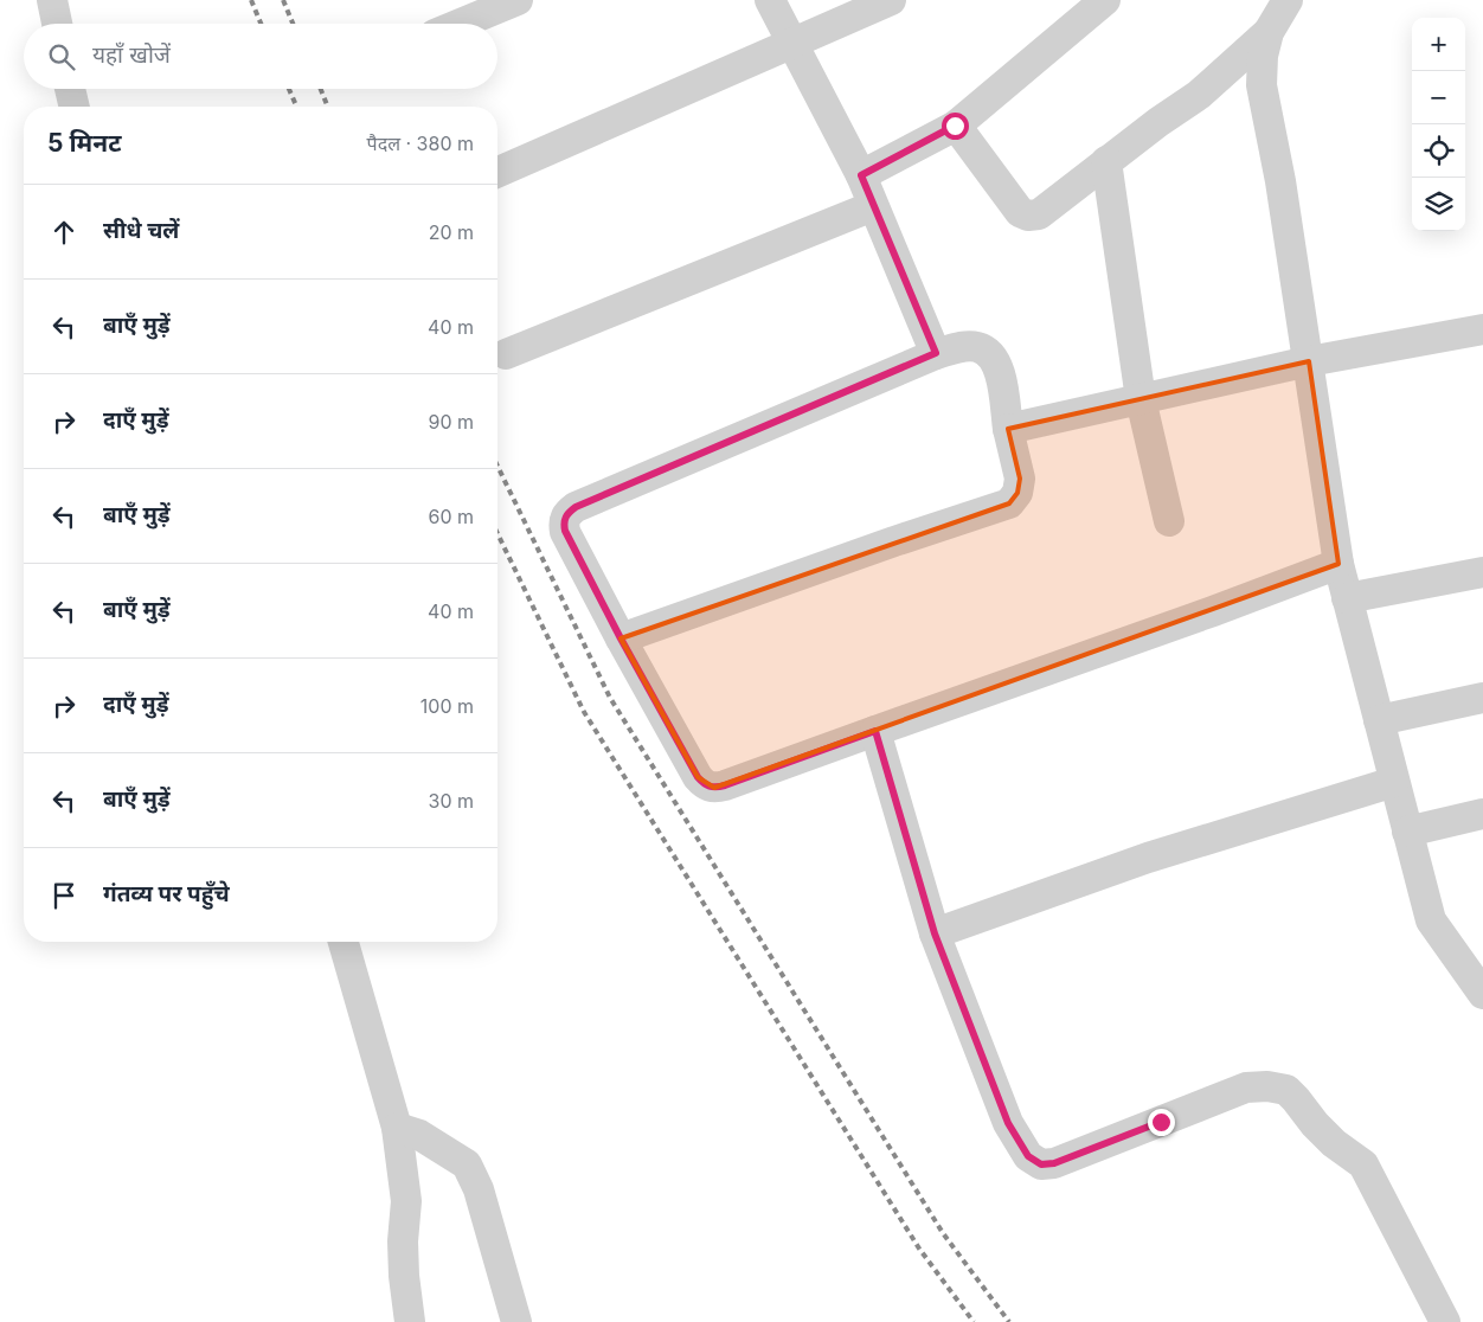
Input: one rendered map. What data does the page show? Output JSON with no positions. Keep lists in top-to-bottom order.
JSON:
{
  "page": {
    "map_buttons": ["+", "−"],
    "search": "यहाँ खोजें",
    "heading": ["5 मिनट", "पैदल · 380 m"],
    "list": [
      ["सीधे चलें", "20 m"],
      ["बाएँ मुड़ें", "40 m"],
      ["दाएँ मुड़ें", "90 m"],
      ["बाएँ मुड़ें", "60 m"],
      ["बाएँ मुड़ें", "40 m"],
      ["दाएँ मुड़ें", "100 m"],
      ["बाएँ मुड़ें", "30 m"],
      "गंतव्य पर पहुँचे"
    ]
  }
}
